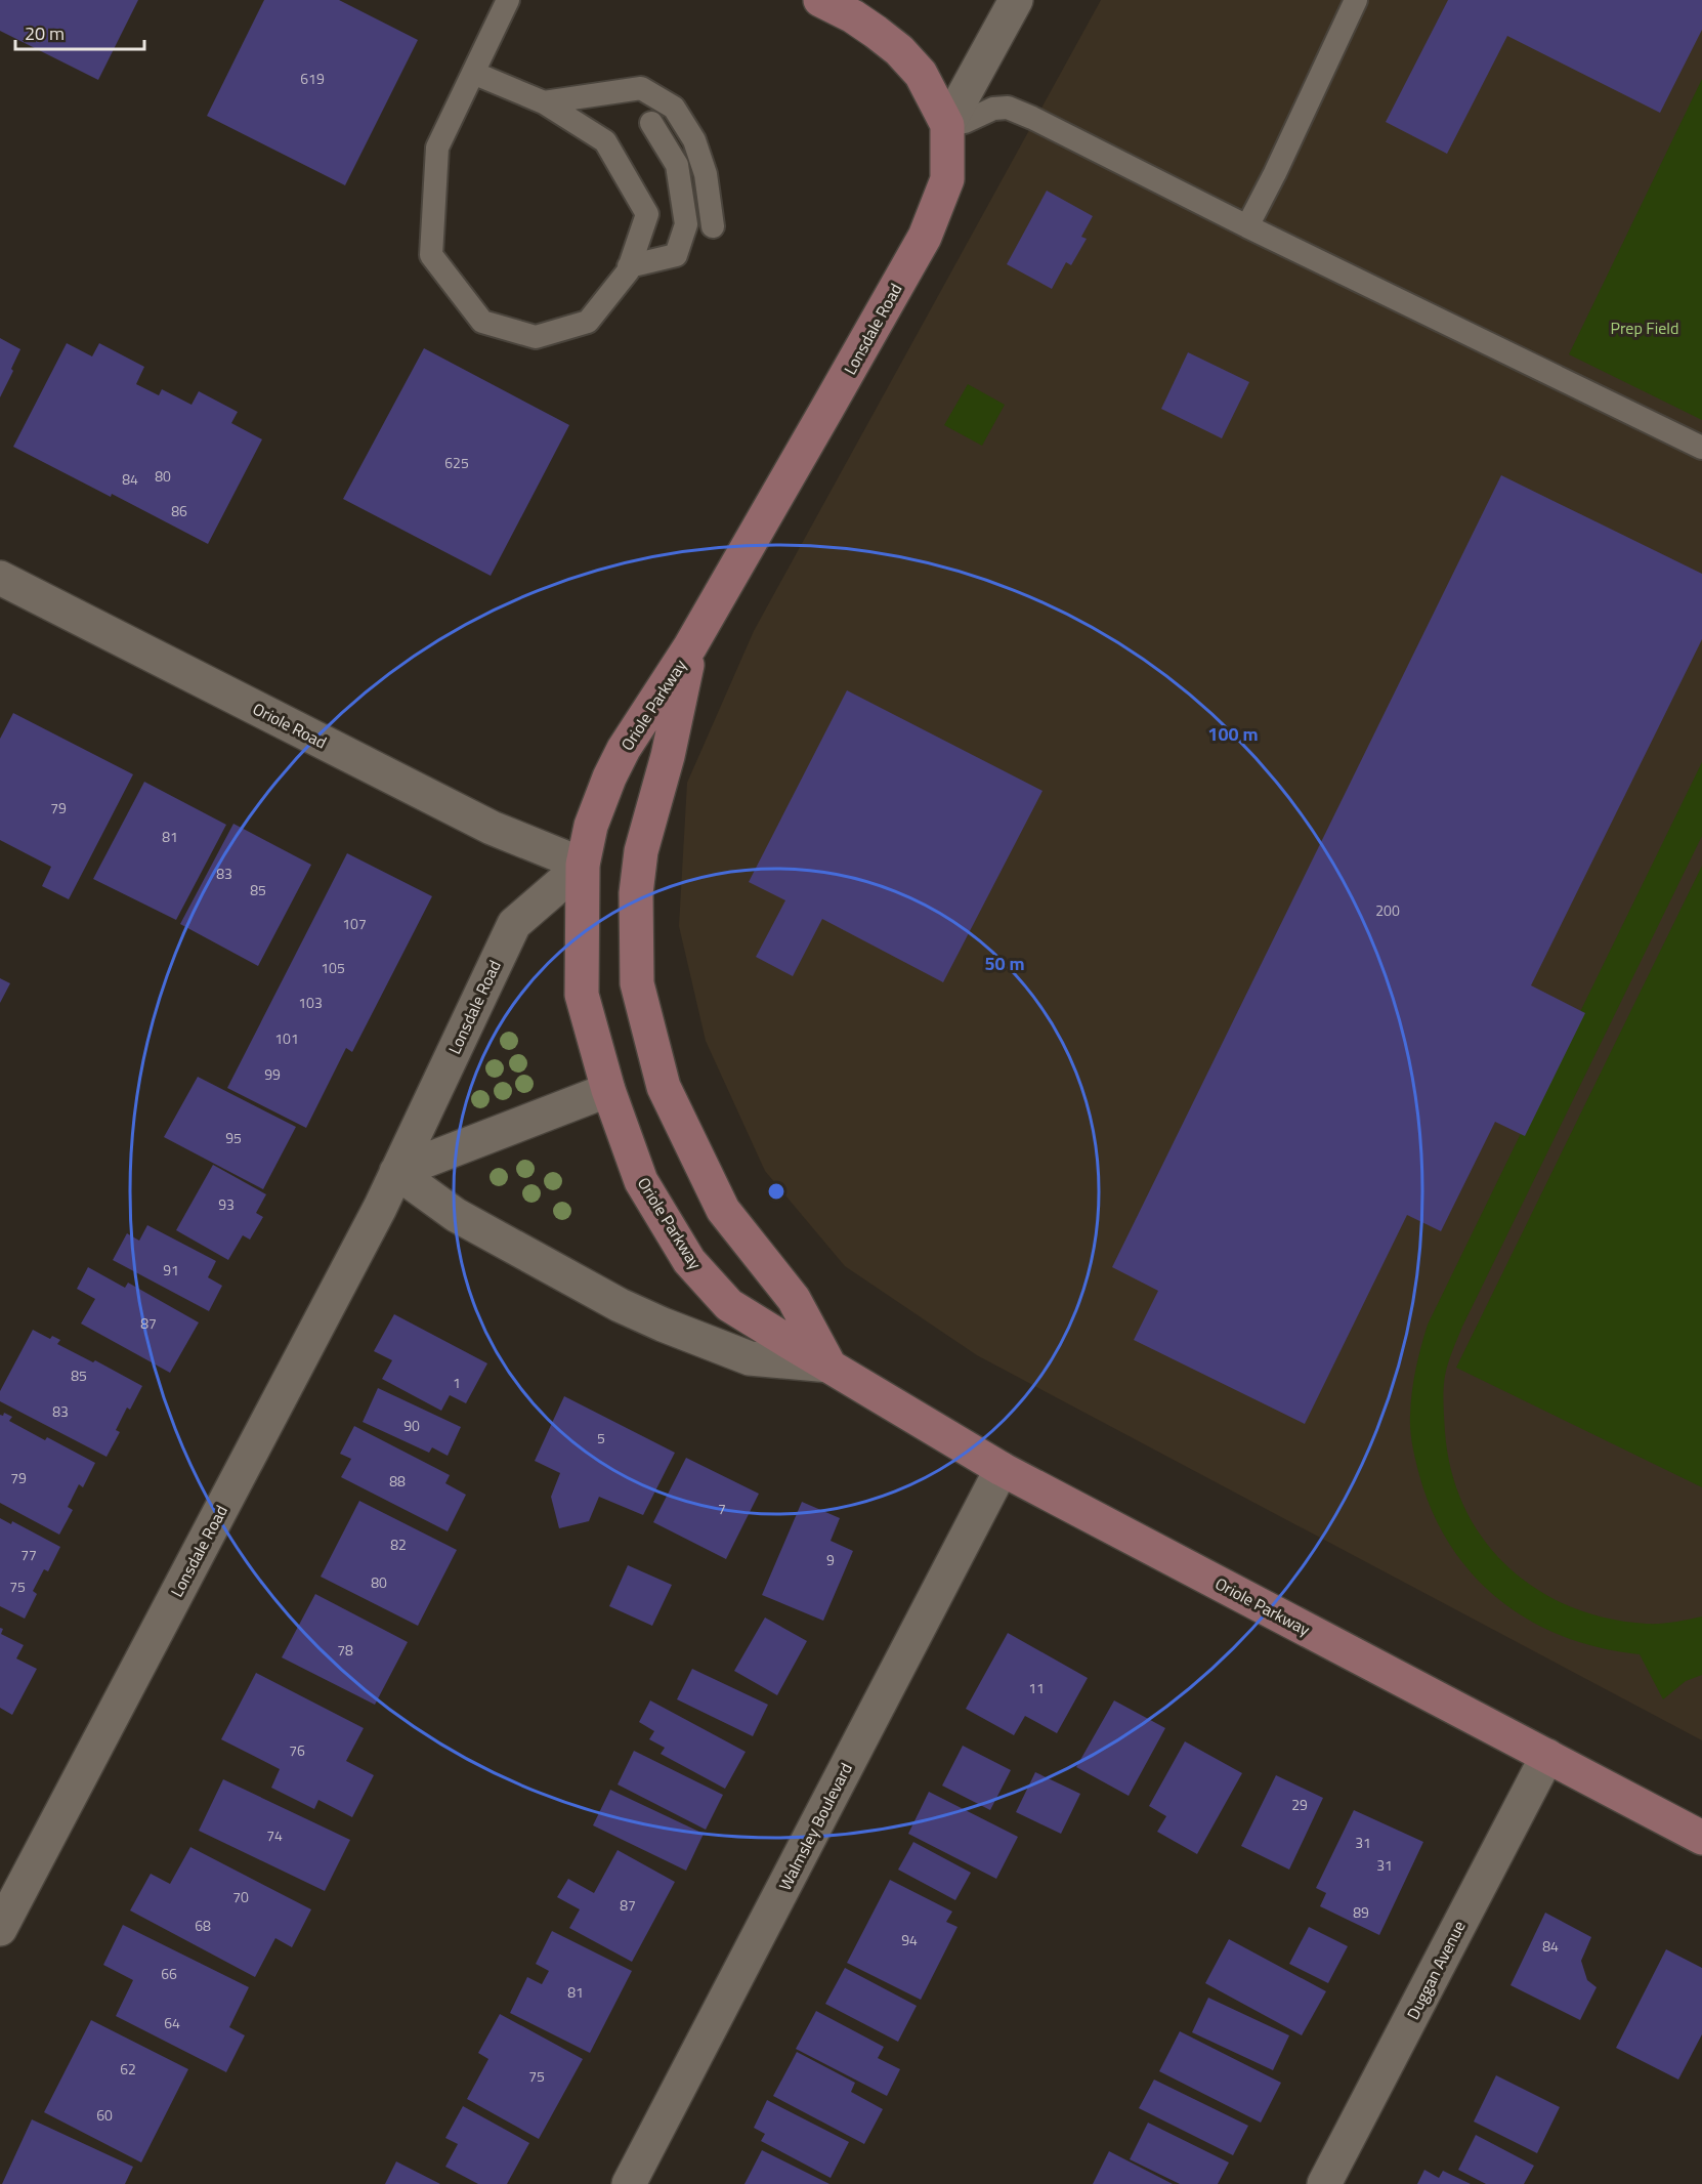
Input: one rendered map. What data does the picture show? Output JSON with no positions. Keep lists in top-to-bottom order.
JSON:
{
  "streets": {
    "main road": ["Lonsdale Road", "Oriole Parkway"],
    "street": ["Oriole Road", "Walmsley Boulevard", "Duggan Avenue"]
  },
  "crossings": [
    ["Lonsdale Road", "Oriole Parkway"],
    ["Lonsdale Road", "Oriole Road"],
    ["Oriole Parkway", "Oriole Road"],
    ["Oriole Parkway", "Walmsley Boulevard"],
    ["Oriole Parkway", "Duggan Avenue"]
  ],
  "parks": ["Prep Field"],
  "house_numbers": [
    "619",
    "625",
    "80",
    "84",
    "86",
    "79",
    "81",
    "83",
    "85",
    "200",
    "107",
    "105",
    "103",
    "101",
    "99",
    "95",
    "93",
    "91",
    "87",
    "85",
    "1",
    "83",
    "90",
    "5",
    "79",
    "88",
    "7",
    "82",
    "77",
    "9",
    "80",
    "75",
    "78",
    "11",
    "76",
    "29",
    "74",
    "31",
    "31",
    "70",
    "87",
    "89",
    "68",
    "94",
    "84",
    "66",
    "81",
    "64",
    "62",
    "75",
    "60"
  ],
  "scale_bar": "20 m",
  "rings": ["100 m", "50 m"]
}
